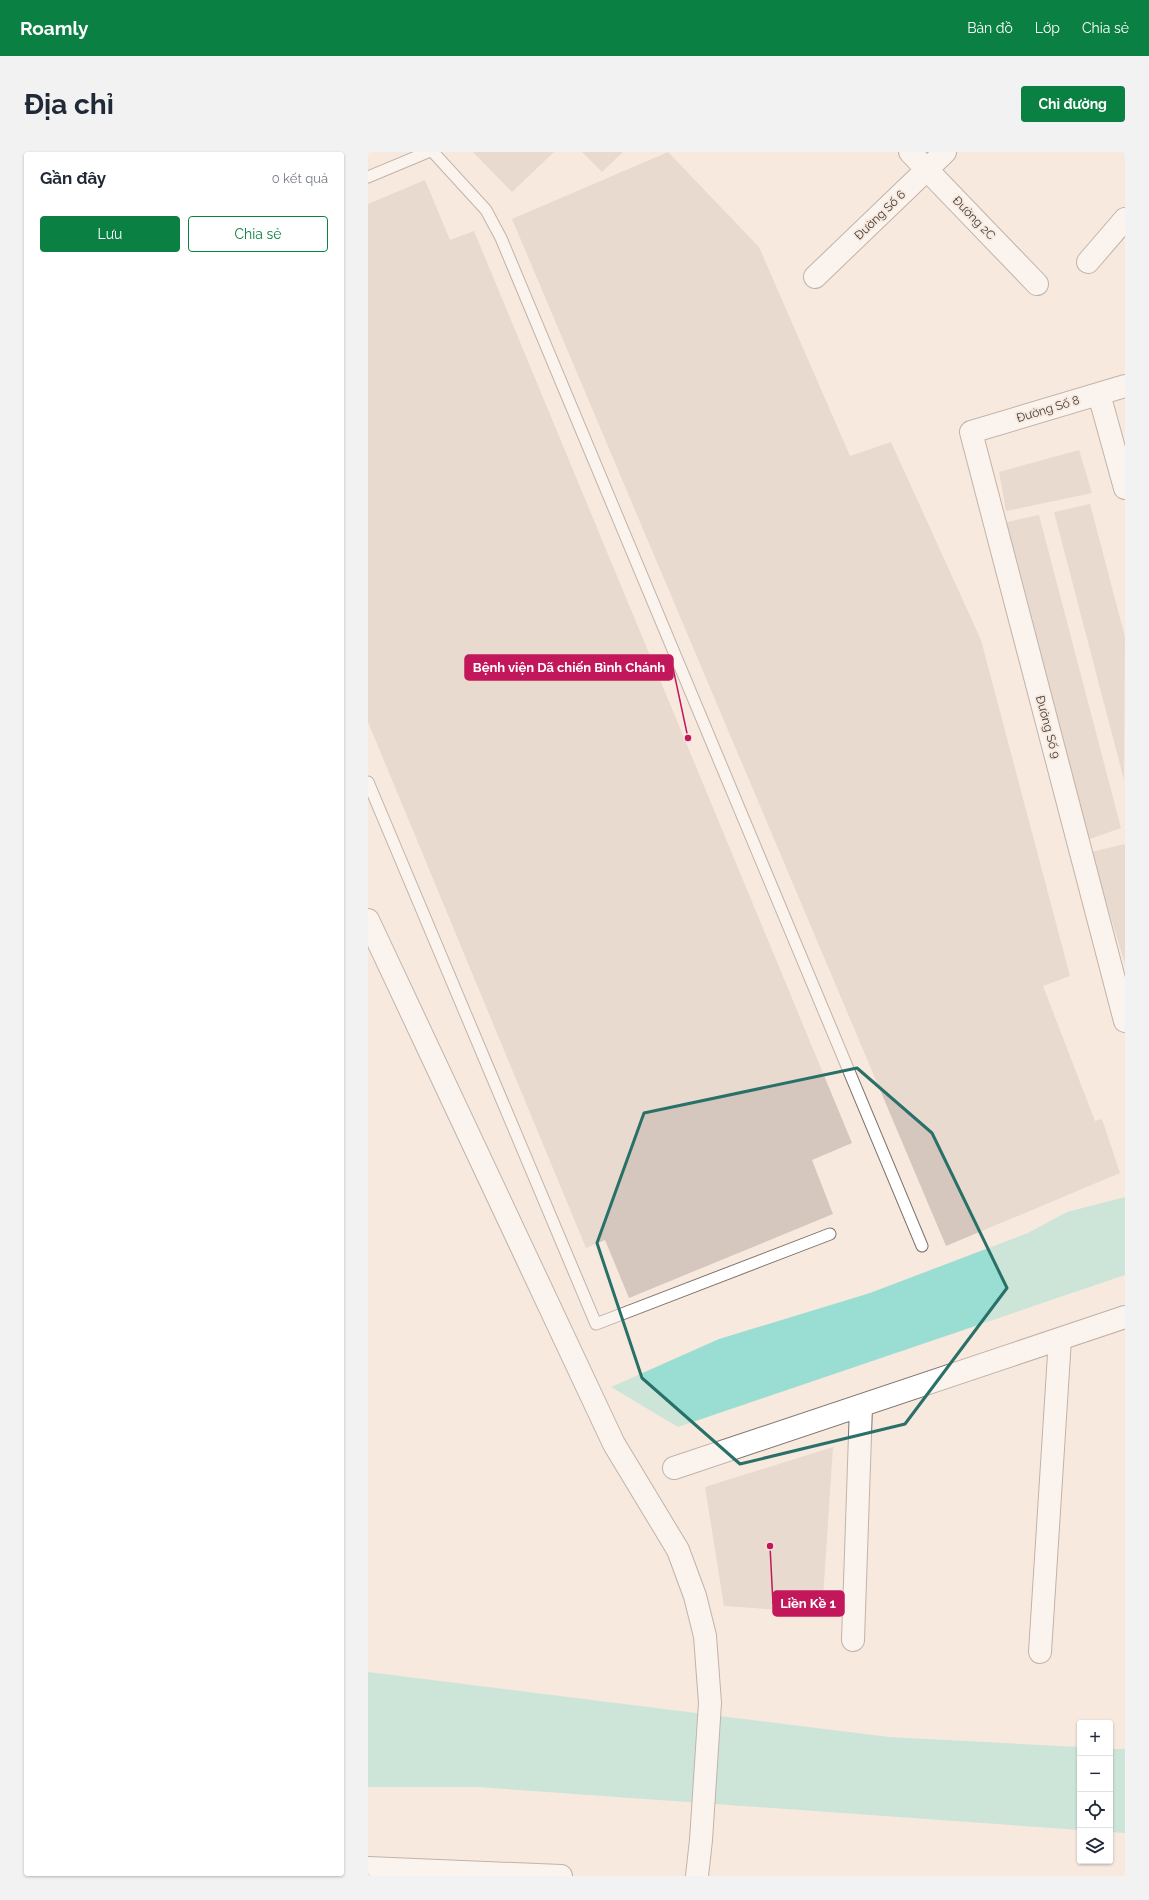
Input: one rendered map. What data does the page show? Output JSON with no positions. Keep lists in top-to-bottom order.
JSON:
{
  "streets": {
    "street": [
      "Đường Số 6",
      "Đường 2C",
      "Đường Số 8",
      "Đường Số 9"
    ]
  },
  "crossings": [
    ["Đường Số 6", "Đường 2C"],
    ["Đường Số 8", "Đường Số 9"]
  ],
  "places": ["Bệnh viện Dã chiến Bình Chánh", "Liền Kề 1"],
  "page": {
    "header": "Roamly",
    "nav": ["Bản đồ", "Lớp", "Chia sẻ"],
    "buttons": [
      "Chỉ đường",
      ["Lưu", "Chia sẻ"]
    ],
    "title": "Địa chỉ",
    "heading": ["Gần đây", "0 kết quả"],
    "map_buttons": ["+", "−"]
  }
}
